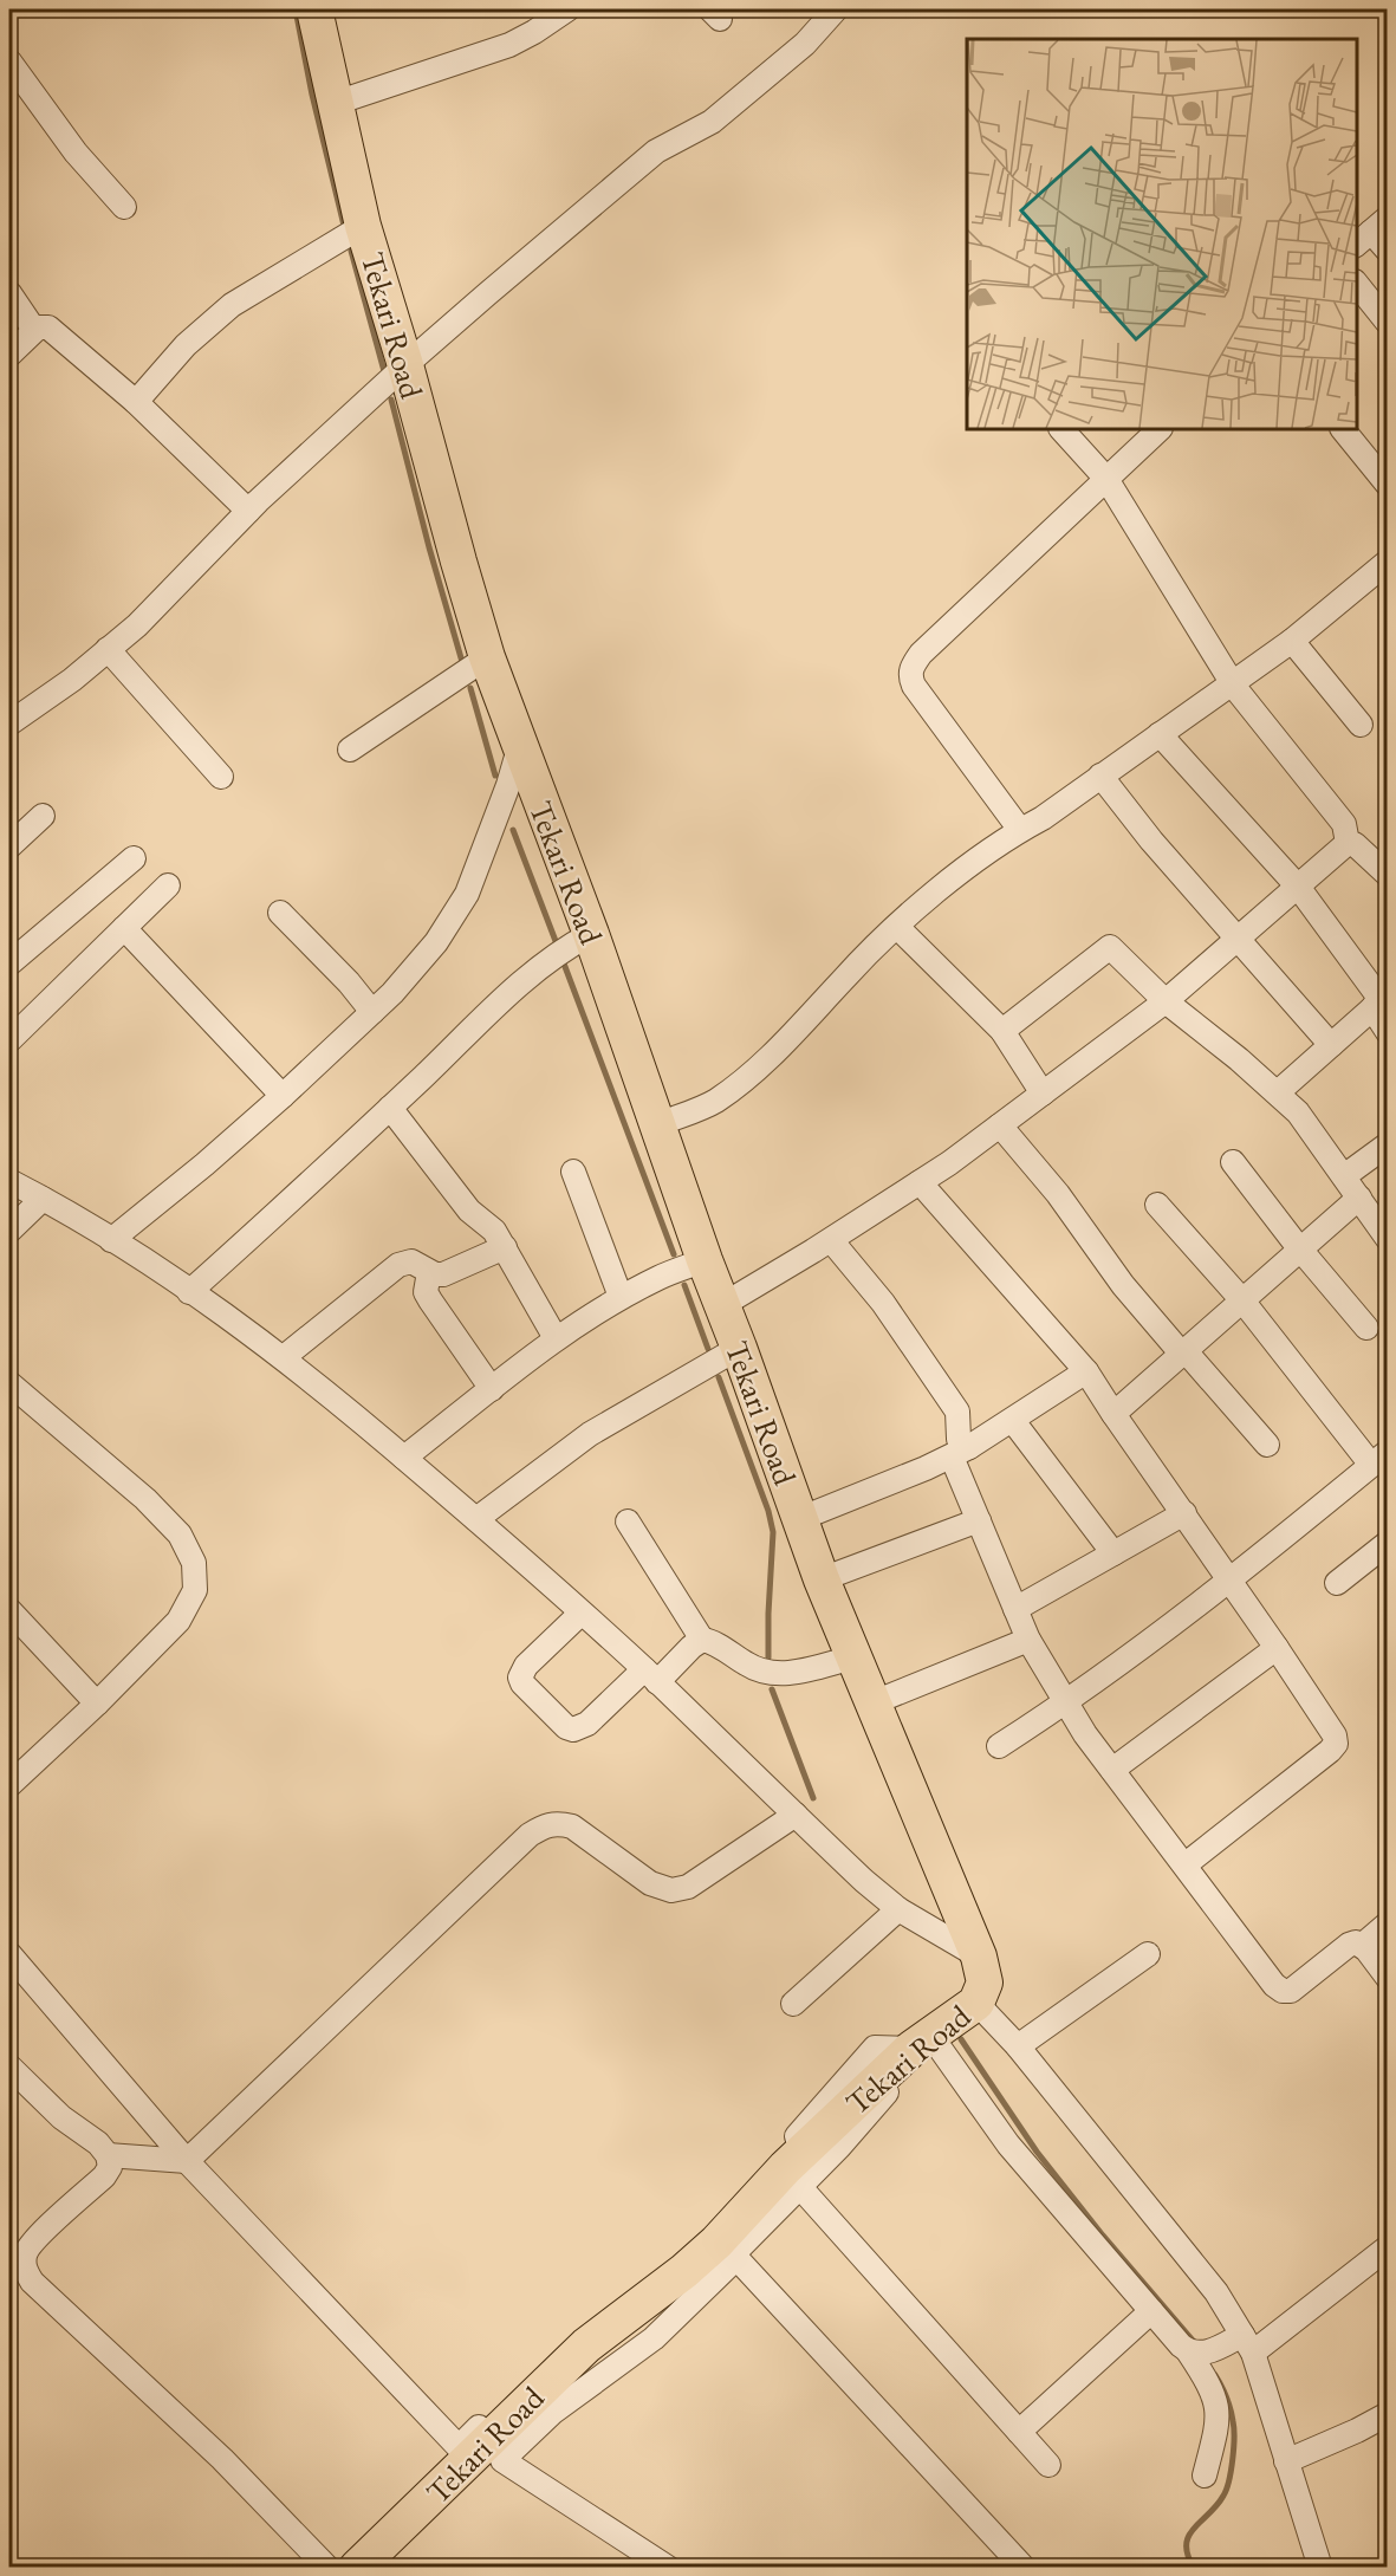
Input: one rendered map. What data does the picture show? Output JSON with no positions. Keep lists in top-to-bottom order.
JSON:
{
  "streets": {
    "highway": ["Tekari Road"]
  }
}
